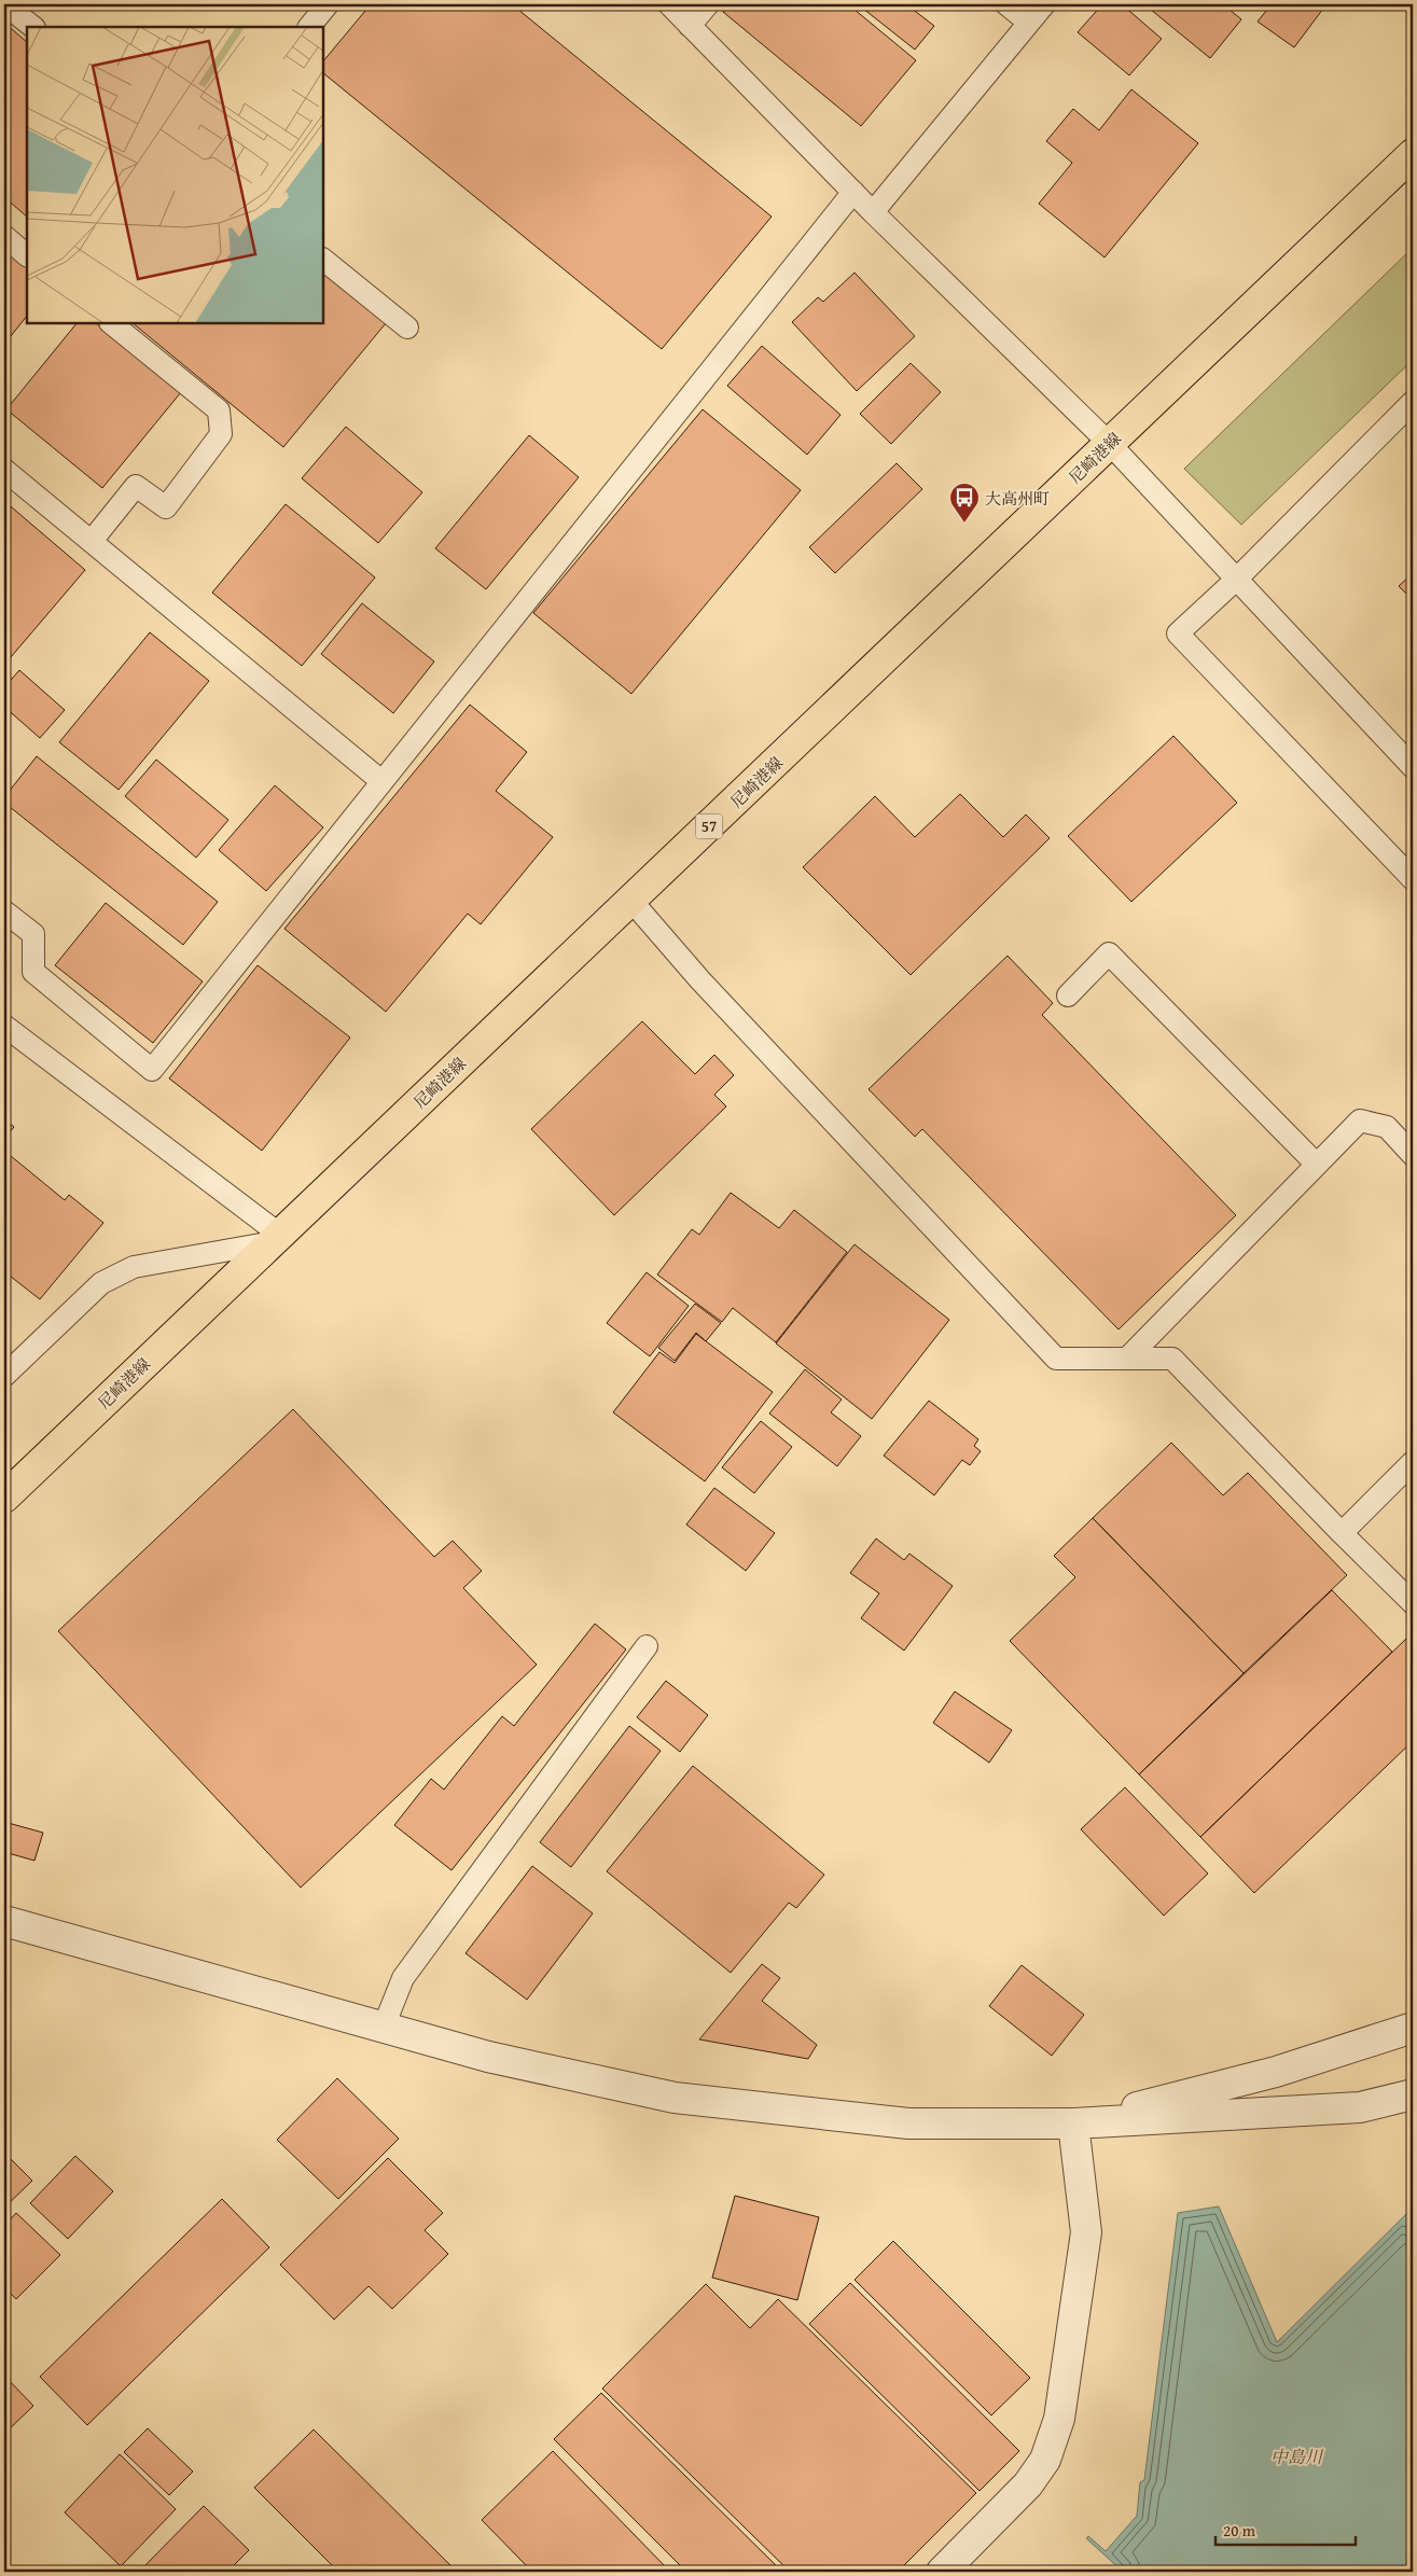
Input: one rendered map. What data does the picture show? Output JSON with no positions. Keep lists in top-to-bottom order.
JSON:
{
  "streets": {
    "main road": ["尼崎港線", "57"]
  },
  "water": ["中島川"],
  "places": {
    "bus stop": ["大高州町"]
  },
  "scale_bar": "20 m"
}
